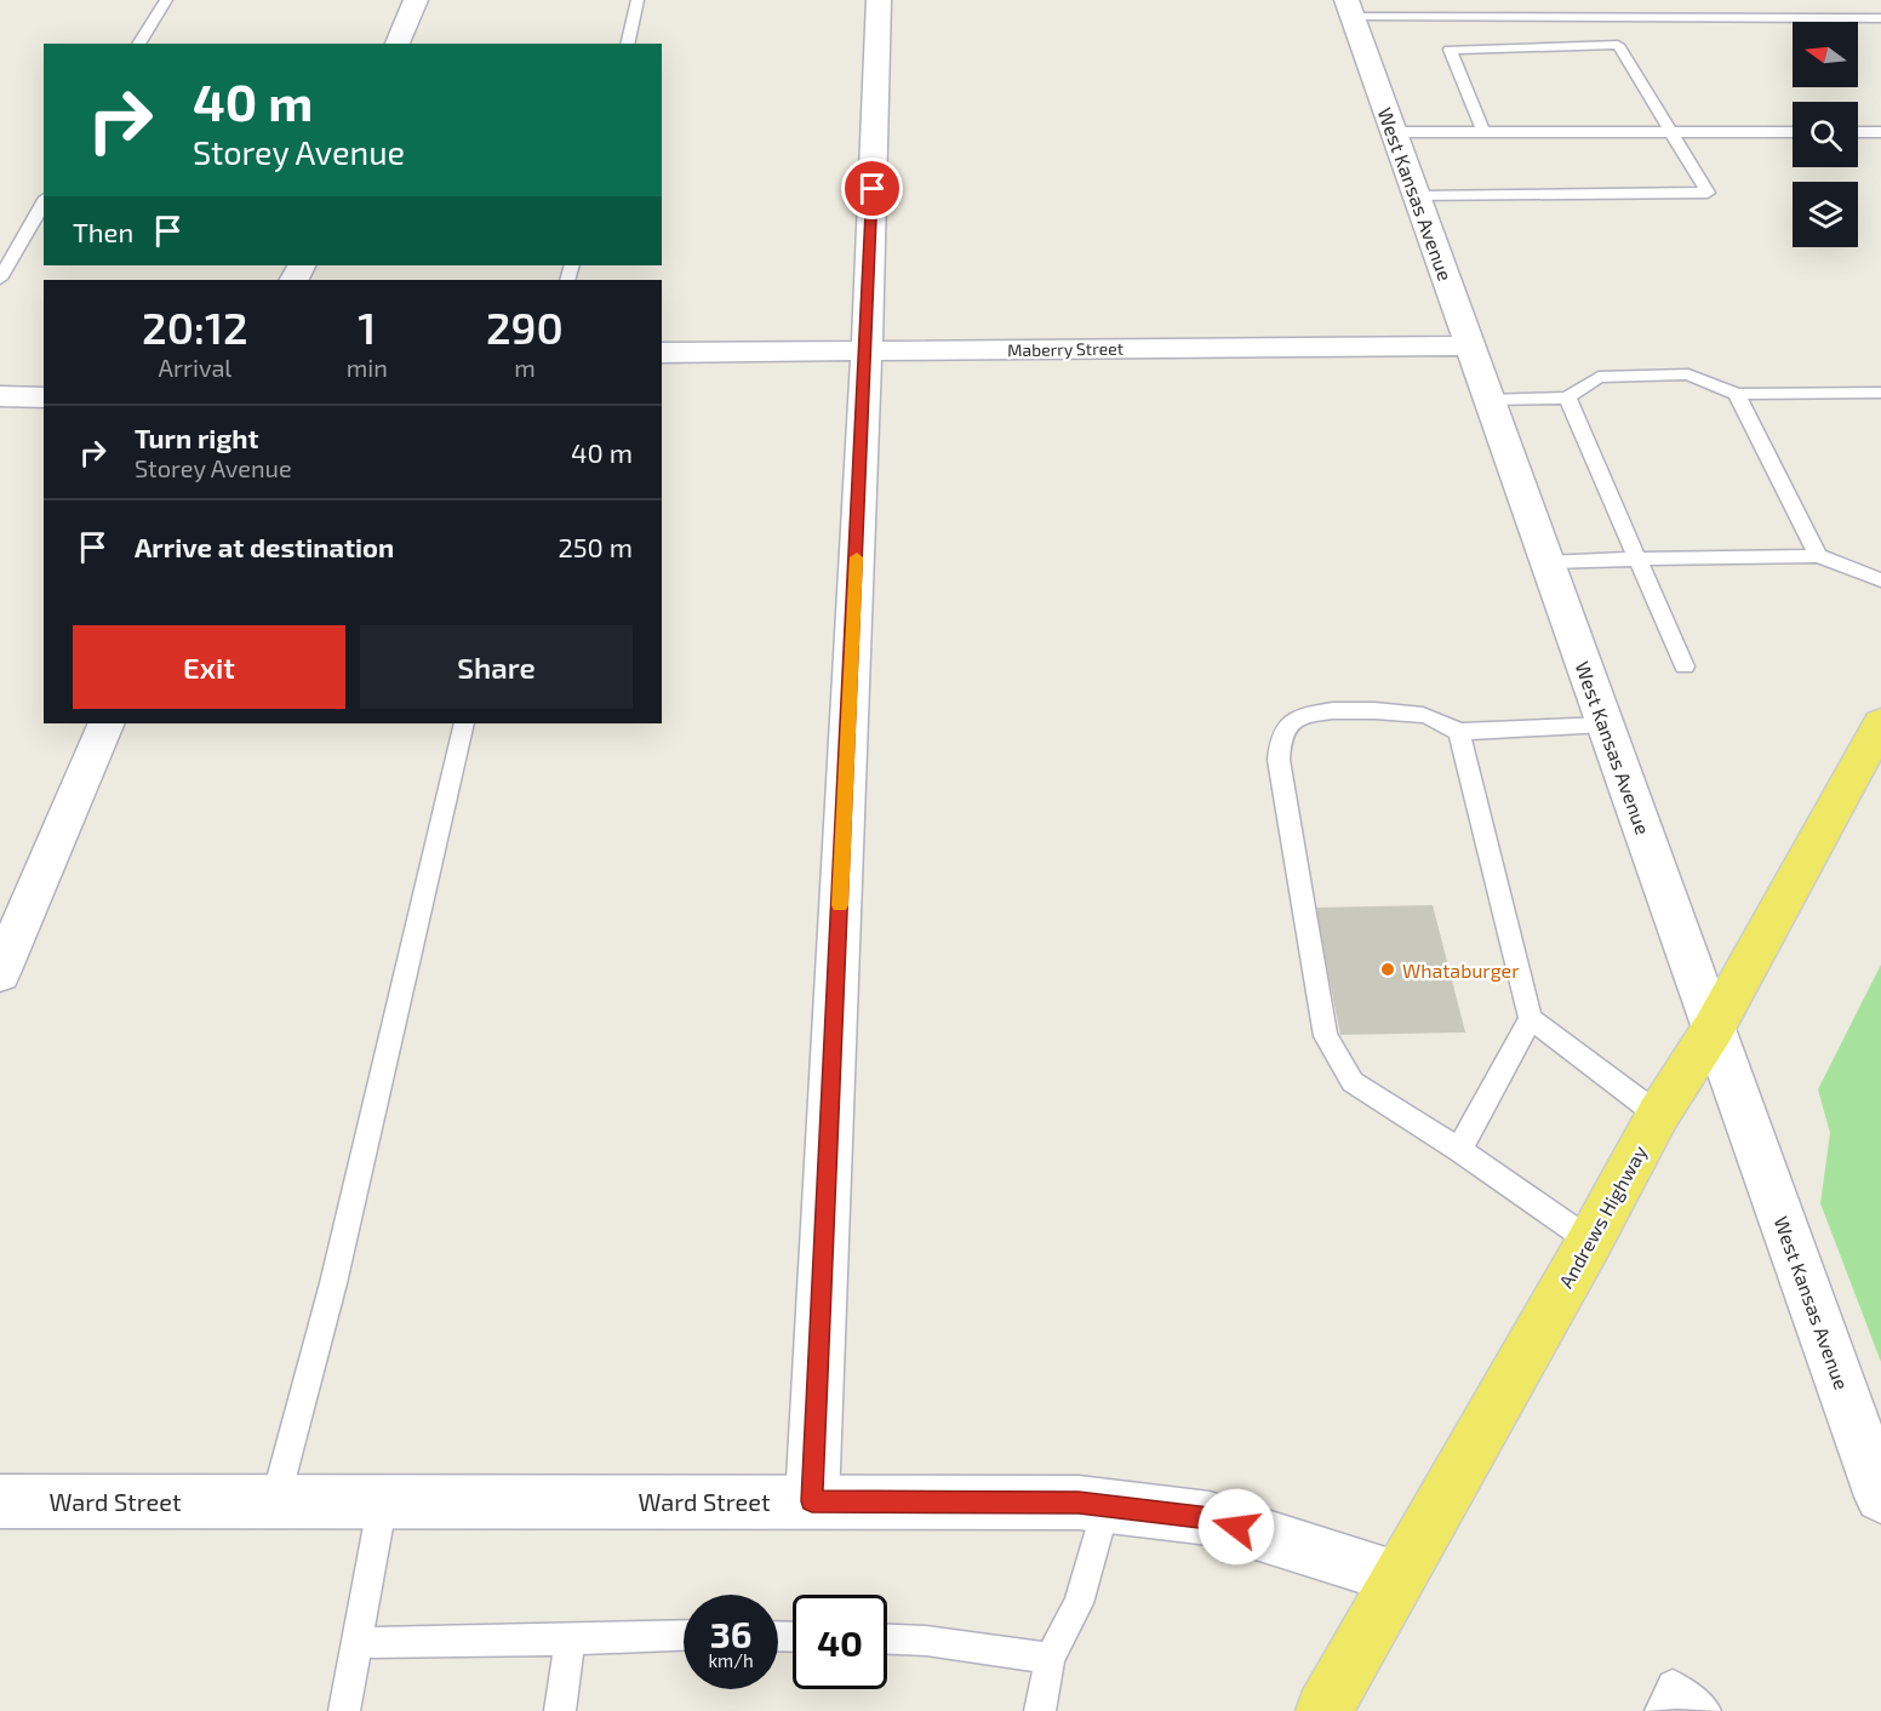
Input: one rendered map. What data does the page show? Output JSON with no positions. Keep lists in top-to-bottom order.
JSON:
{
  "streets": {
    "main road": ["Andrews Highway"],
    "street": ["West Kansas Avenue", "Maberry Street", "Ward Street"]
  },
  "crossings": [
    ["West Kansas Avenue", "Maberry Street"],
    ["West Kansas Avenue", "Andrews Highway"],
    ["Andrews Highway", "Ward Street"]
  ],
  "places": ["Whataburger"],
  "north": "left",
  "page": {
    "turn": ["40 m", "Storey Avenue"],
    "then": "Then",
    "eta": [
      "20:12",
      "Arrival",
      "1",
      "min",
      "290",
      "m"
    ],
    "list": [
      {
        "name": "Turn right",
        "note": "Storey Avenue",
        "value": "40 m"
      },
      {
        "name": "Arrive at destination",
        "value": "250 m"
      }
    ],
    "buttons": ["Exit", "Share"],
    "speed": "36 km/h",
    "limit": "40"
  }
}
